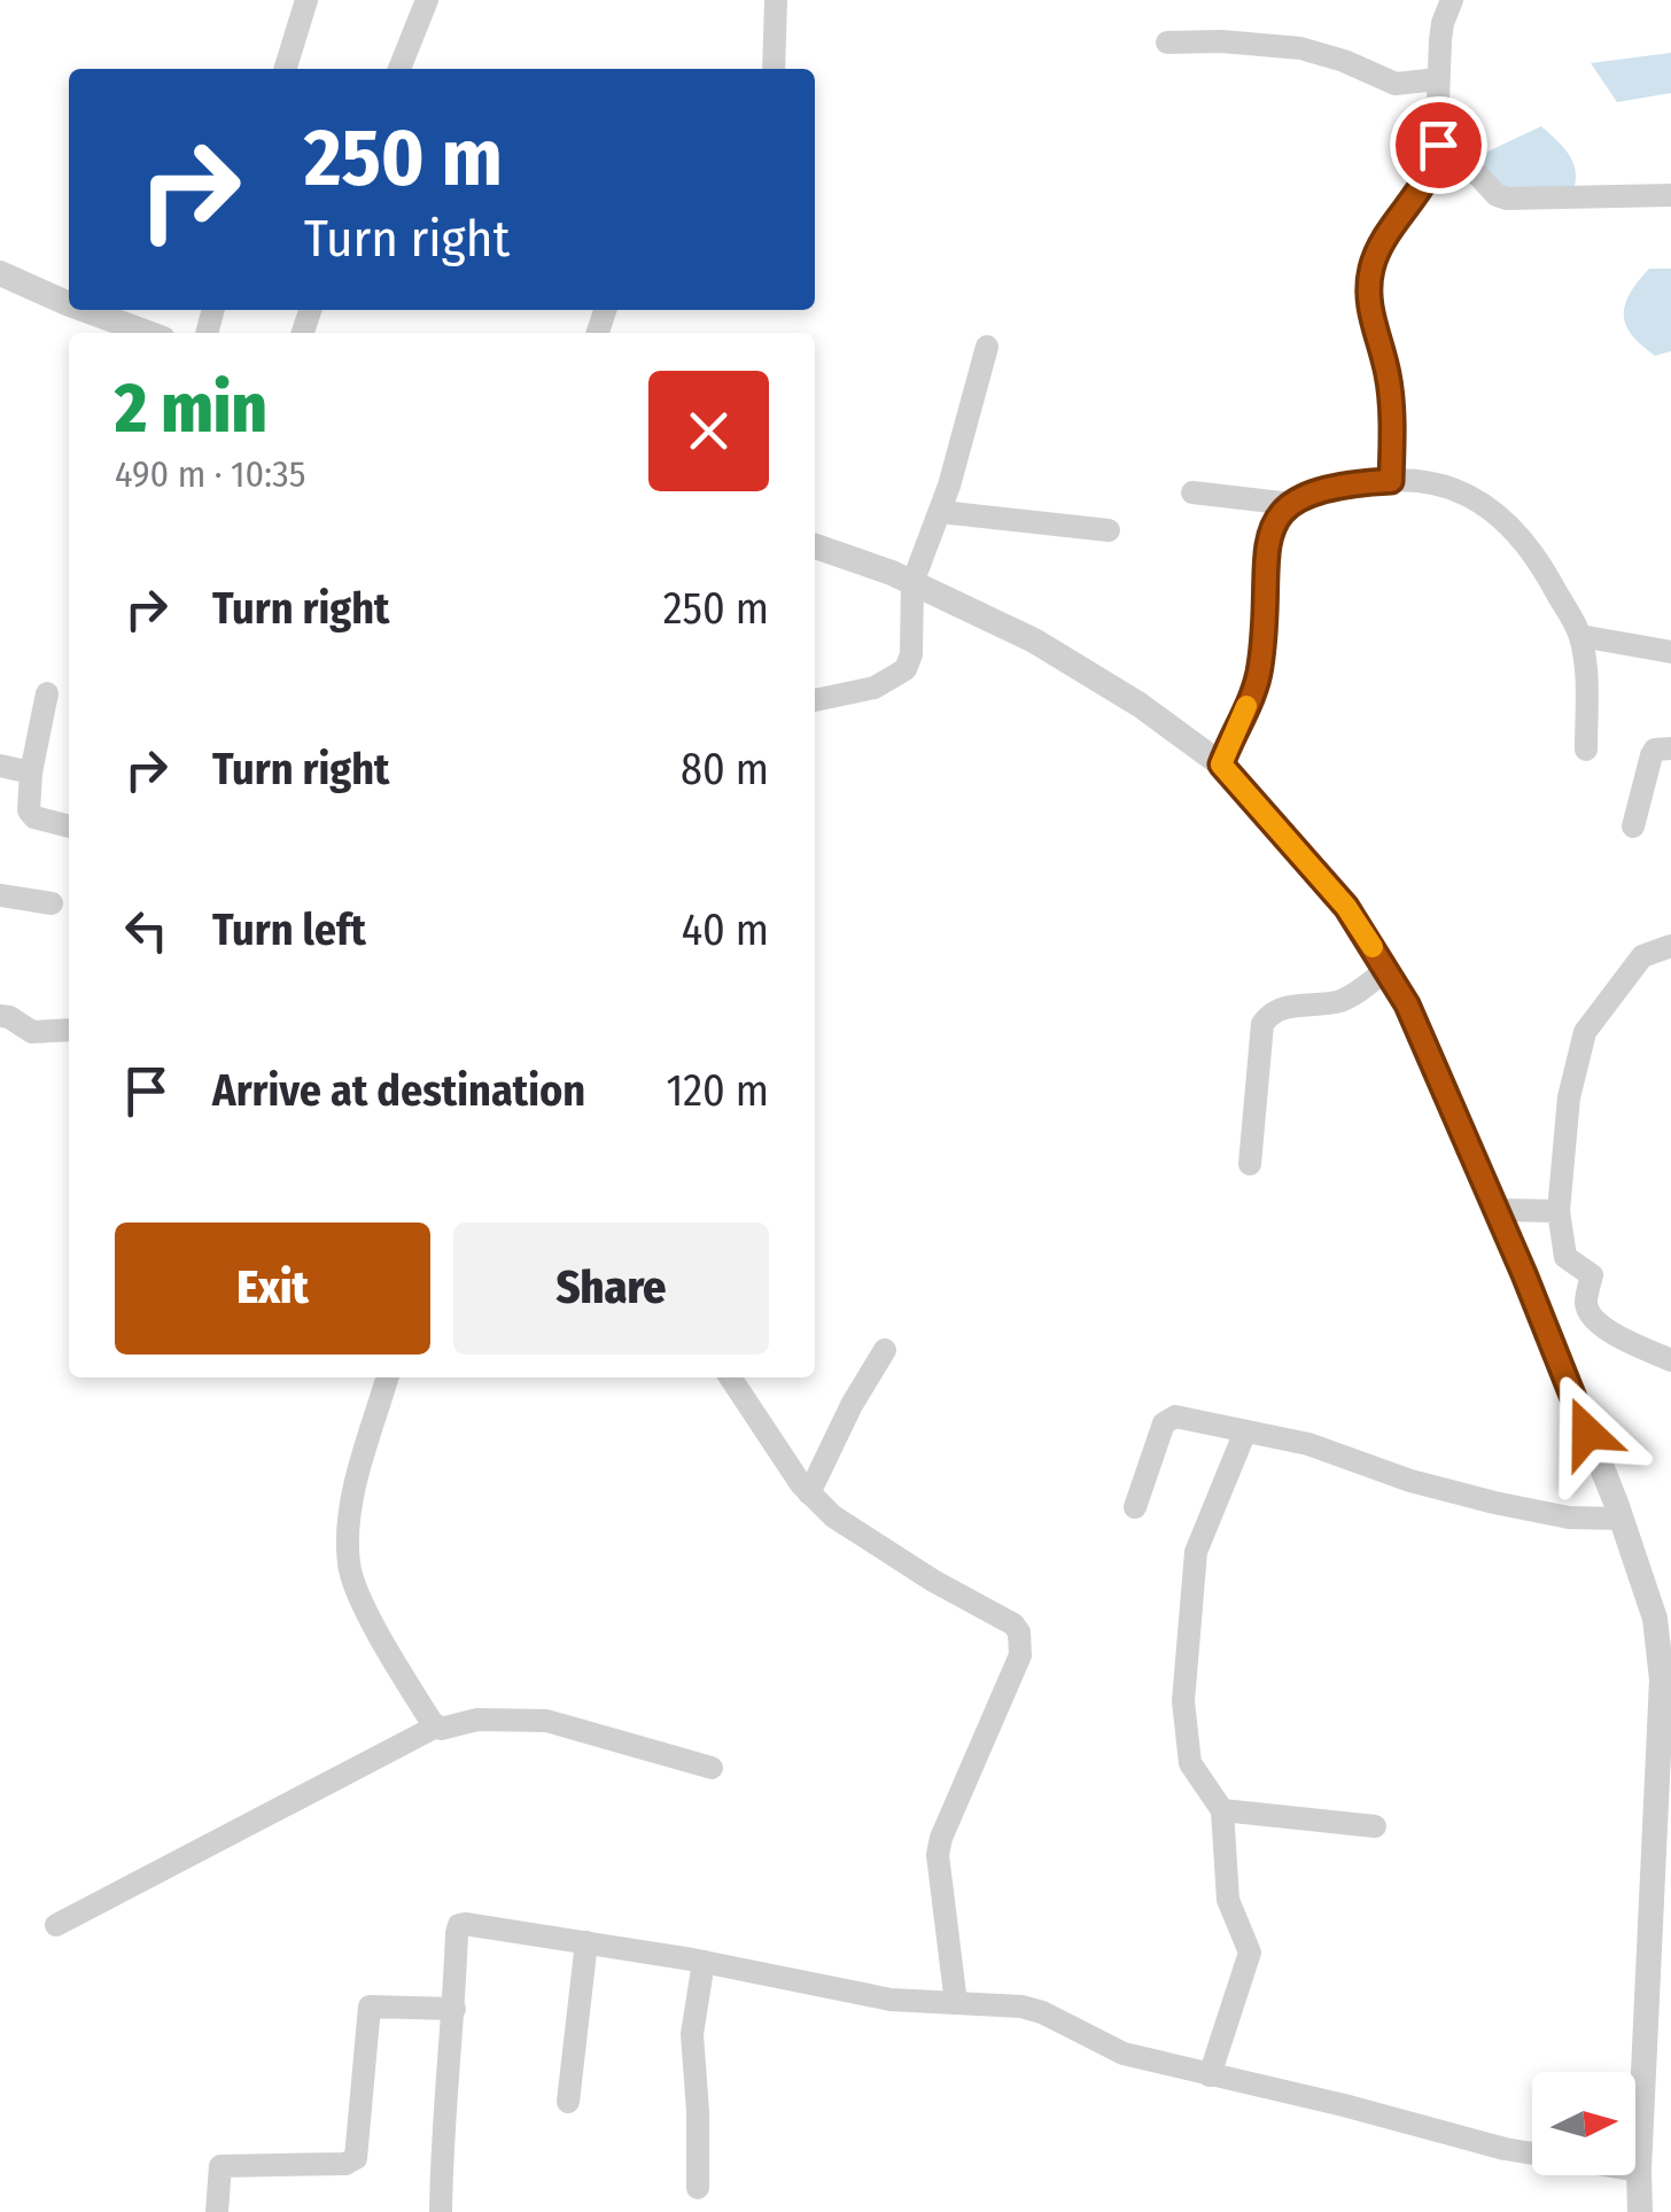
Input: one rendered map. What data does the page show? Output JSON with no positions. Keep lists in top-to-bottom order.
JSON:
{
  "north": "right",
  "page": {
    "turn": ["250 m", "Turn right"],
    "heading": ["2 min", "490 m · 10:35"],
    "list": [
      {
        "name": "Turn right",
        "value": "250 m"
      },
      {
        "name": "Turn right",
        "value": "80 m"
      },
      {
        "name": "Turn left",
        "value": "40 m"
      },
      {
        "name": "Arrive at destination",
        "value": "120 m"
      }
    ],
    "buttons": ["Exit", "Share"]
  }
}
